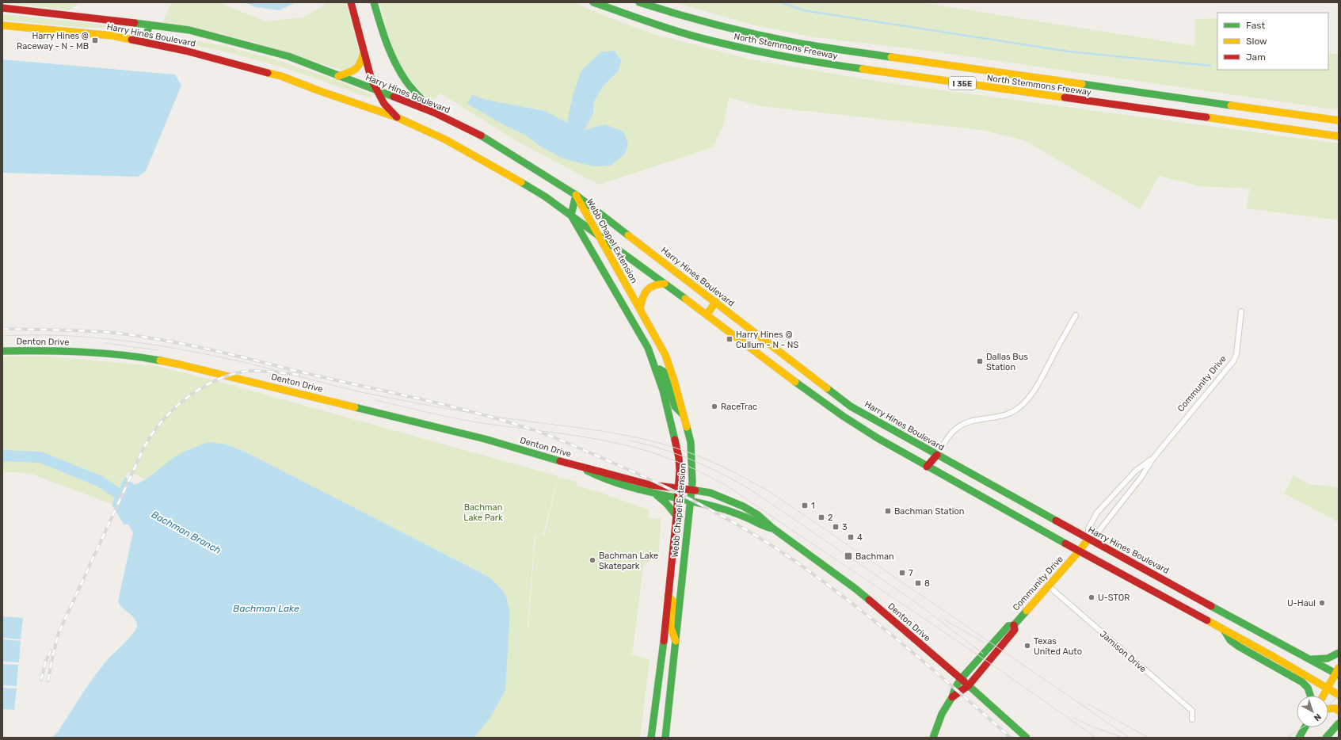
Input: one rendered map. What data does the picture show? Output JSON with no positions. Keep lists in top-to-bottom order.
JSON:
{
  "streets": {
    "main road": [
      "Harry Hines Boulevard",
      "North Stemmons Freeway",
      "I 35E",
      "Webb Chapel Extension",
      "Denton Drive",
      "Community Drive"
    ],
    "street": ["Jamison Drive"]
  },
  "crossings": [
    ["Harry Hines Boulevard", "Webb Chapel Extension"],
    ["Harry Hines Boulevard", "Community Drive"],
    ["Webb Chapel Extension", "Denton Drive"],
    ["Denton Drive", "Community Drive"],
    ["Community Drive", "Jamison Drive"]
  ],
  "water": ["Bachman Branch", "Bachman Lake"],
  "parks": ["Bachman Lake Park"],
  "places": {
    "transit": [
      "Harry Hines @ Raceway - N - MB",
      "Harry Hines @ Cullum - N - NS",
      "Dallas Bus Station",
      "1",
      "Bachman Station",
      "2",
      "3",
      "4",
      "Bachman",
      "7",
      "8"
    ],
    "other": [
      "RaceTrac",
      "Bachman Lake Skatepark",
      "U-STOR",
      "U-Haul",
      "Texas United Auto"
    ]
  },
  "legend": ["Fast", "Slow", "Jam"],
  "north": "bottom right"
}
